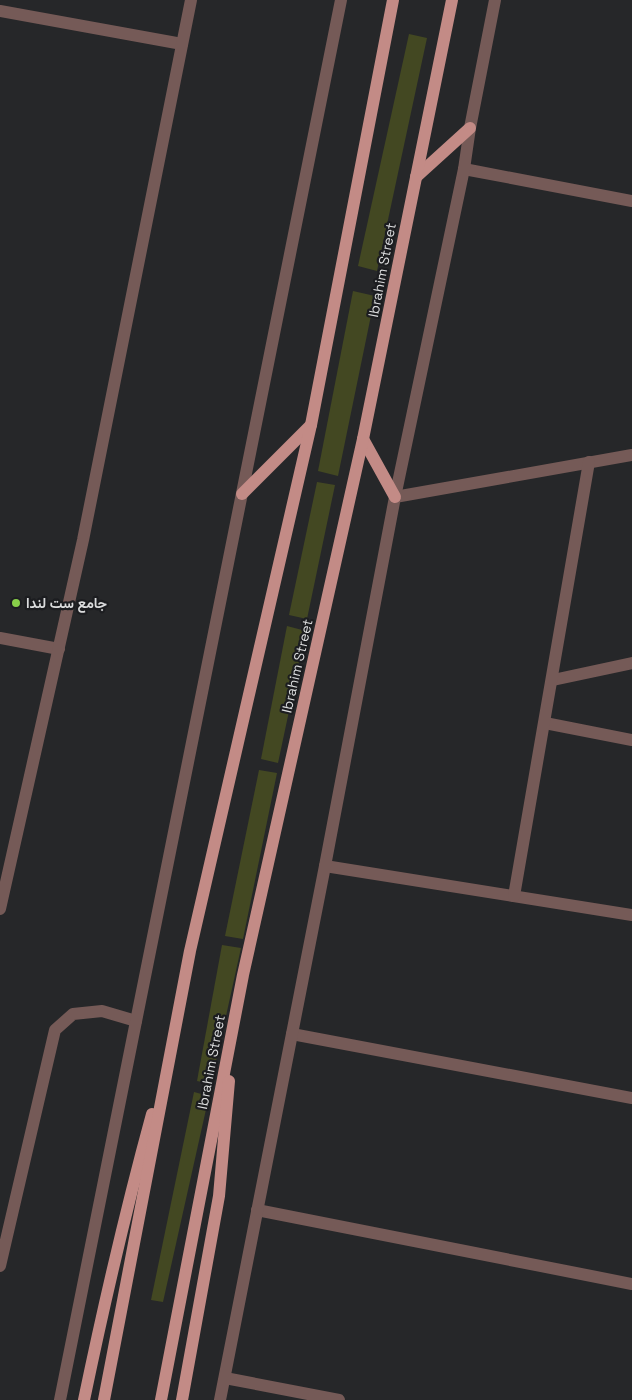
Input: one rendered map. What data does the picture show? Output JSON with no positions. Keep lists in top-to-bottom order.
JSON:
{
  "streets": {
    "main road": ["Ibrahim Street"]
  },
  "places": ["جامع ست لندا"]
}
